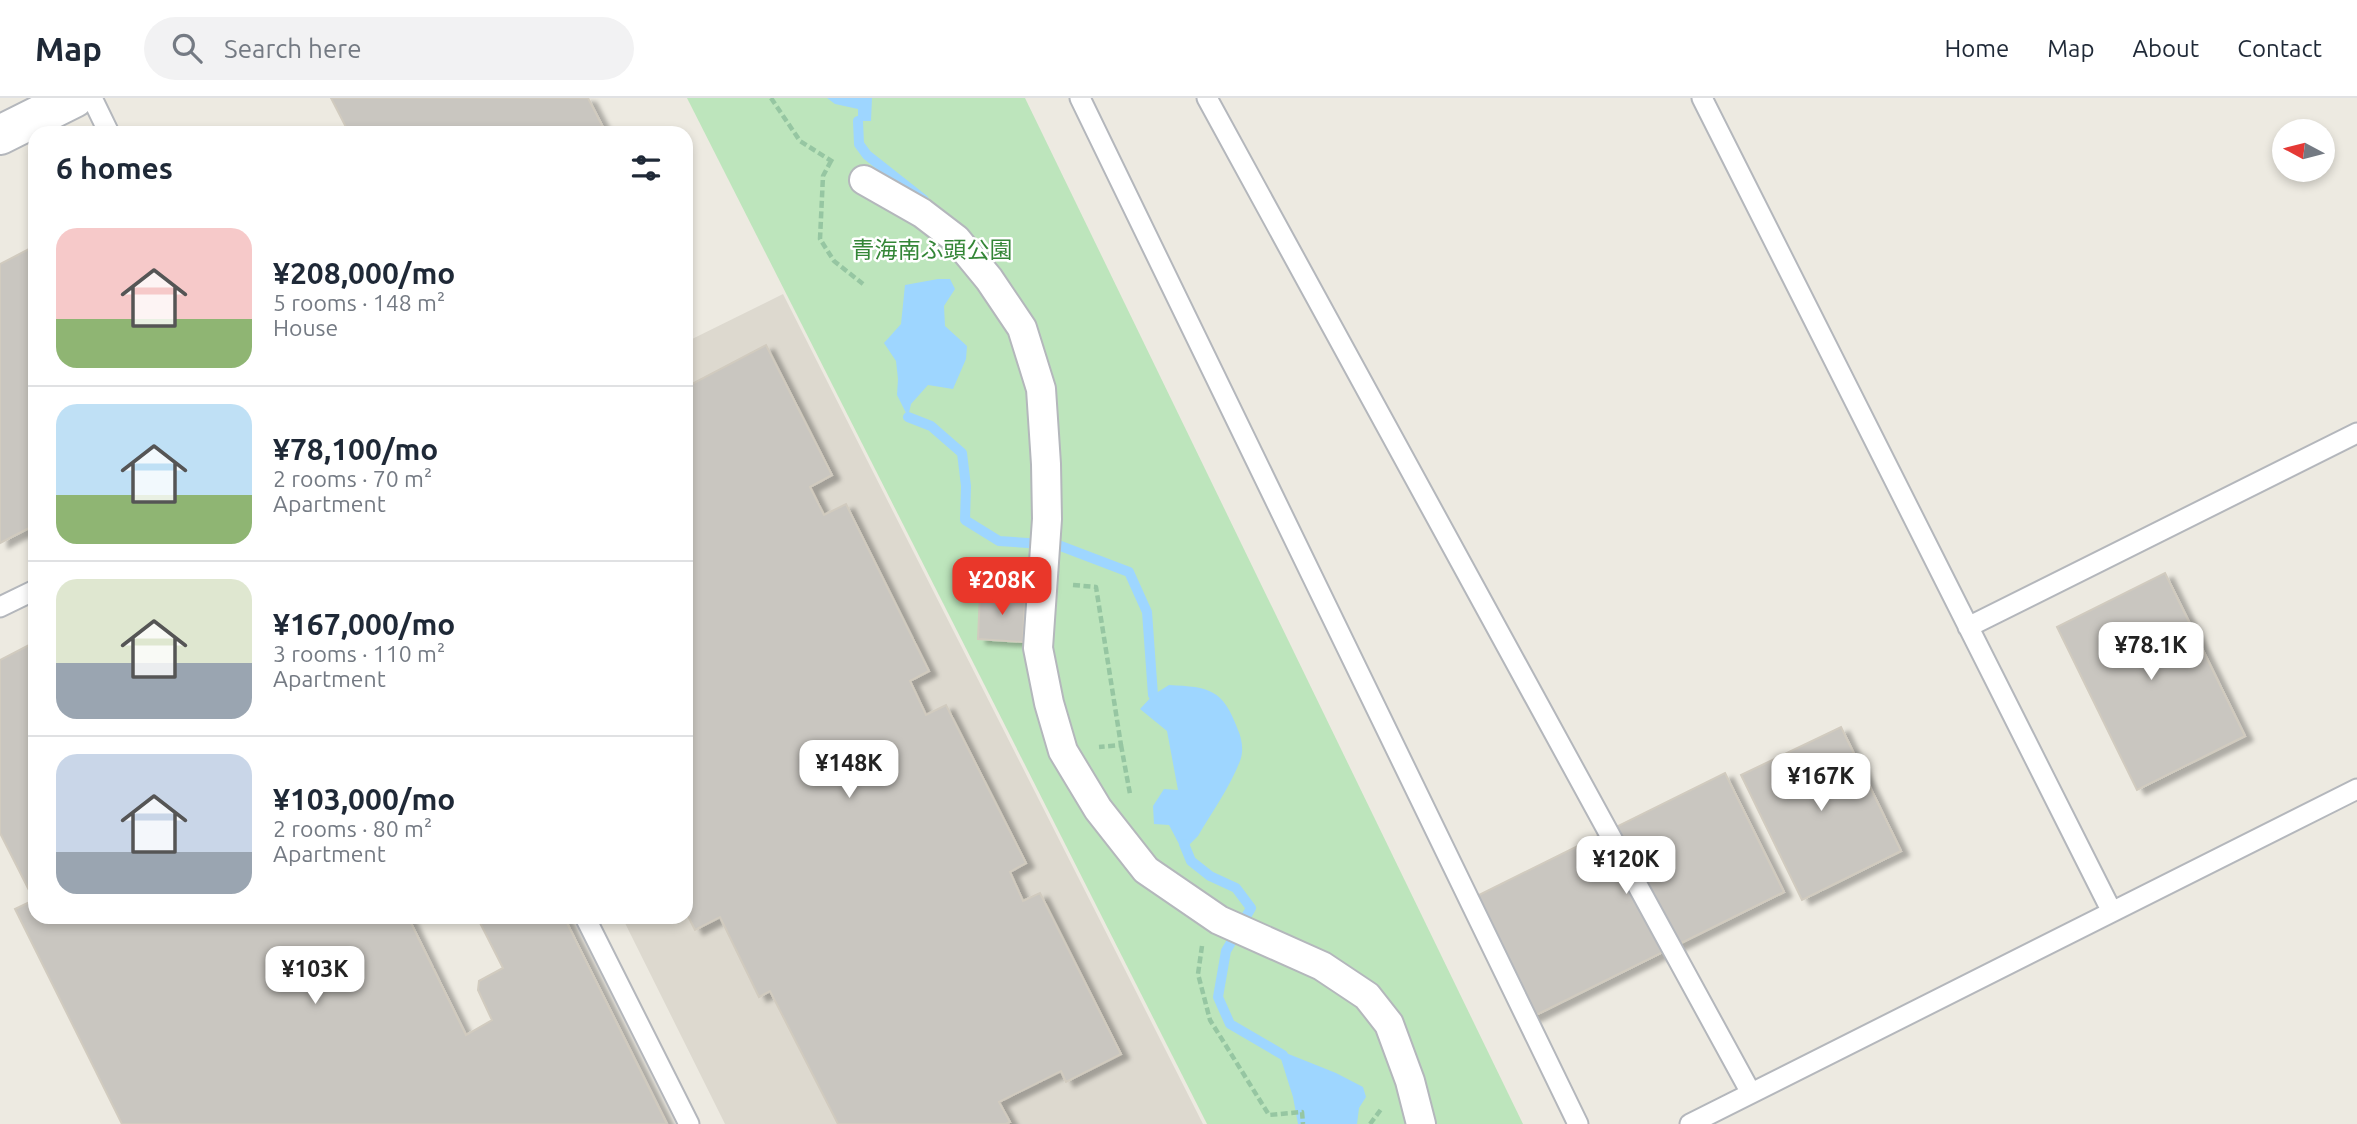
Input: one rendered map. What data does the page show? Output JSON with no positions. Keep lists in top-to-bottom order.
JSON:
{
  "parks": ["青海南ふ頭公園"],
  "north": "left",
  "page": {
    "header": "Map",
    "search": "Search here",
    "nav": [
      "Home",
      "Map",
      "About",
      "Contact"
    ],
    "heading": "6 homes",
    "list": [
      {
        "name": "¥208,000/mo",
        "note": "5 rooms · 148 m² · House"
      },
      {
        "name": "¥78,100/mo",
        "note": "2 rooms · 70 m² · Apartment"
      },
      {
        "name": "¥167,000/mo",
        "note": "3 rooms · 110 m² · Apartment"
      },
      {
        "name": "¥103,000/mo",
        "note": "2 rooms · 80 m² · Apartment"
      }
    ],
    "price": [
      "¥208K",
      "¥78.1K",
      "¥148K",
      "¥167K",
      "¥120K",
      "¥103K"
    ]
  }
}
